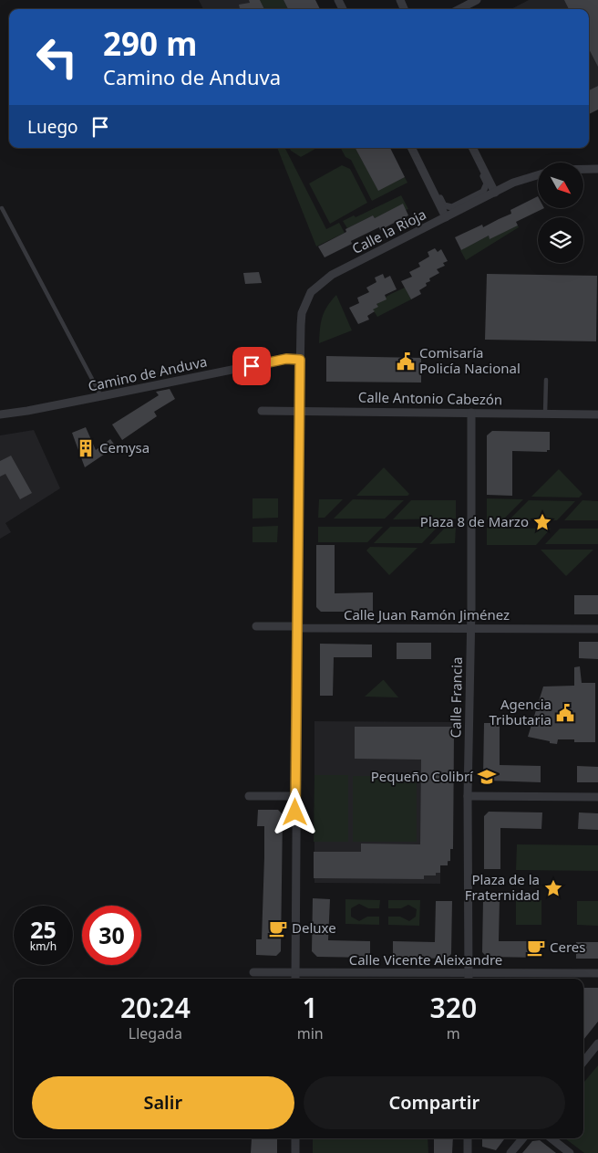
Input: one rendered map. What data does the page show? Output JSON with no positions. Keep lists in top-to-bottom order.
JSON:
{
  "streets": {
    "street": [
      "Calle la Rioja",
      "Camino de Anduva",
      "Calle Antonio Cabezón",
      "Calle Juan Ramón Jiménez",
      "Calle Francia",
      "Calle Vicente Aleixandre"
    ]
  },
  "crossings": [
    ["Calle la Rioja", "Camino de Anduva"],
    ["Calle la Rioja", "Calle Antonio Cabezón"],
    ["Calle la Rioja", "Calle Juan Ramón Jiménez"],
    ["Calle la Rioja", "Calle Vicente Aleixandre"],
    ["Calle Antonio Cabezón", "Calle Francia"],
    ["Calle Juan Ramón Jiménez", "Calle Francia"],
    ["Calle Francia", "Calle Vicente Aleixandre"]
  ],
  "places": {
    "public building": ["Comisaría Policía Nacional", "Agencia Tributaria"],
    "building": ["Cemysa"],
    "place": ["Plaza 8 de Marzo", "Plaza de la Fraternidad"],
    "school or university": ["Pequeño Colibrí"],
    "cafe": ["Deluxe", "Ceres"]
  },
  "north": "bottom right",
  "page": {
    "turn": ["290 m", "Camino de Anduva"],
    "then": "Luego",
    "speed": "25 km/h",
    "limit": "30",
    "eta": [
      "20:24",
      "Llegada",
      "1",
      "min",
      "320",
      "m"
    ],
    "buttons": ["Salir", "Compartir"]
  }
}
